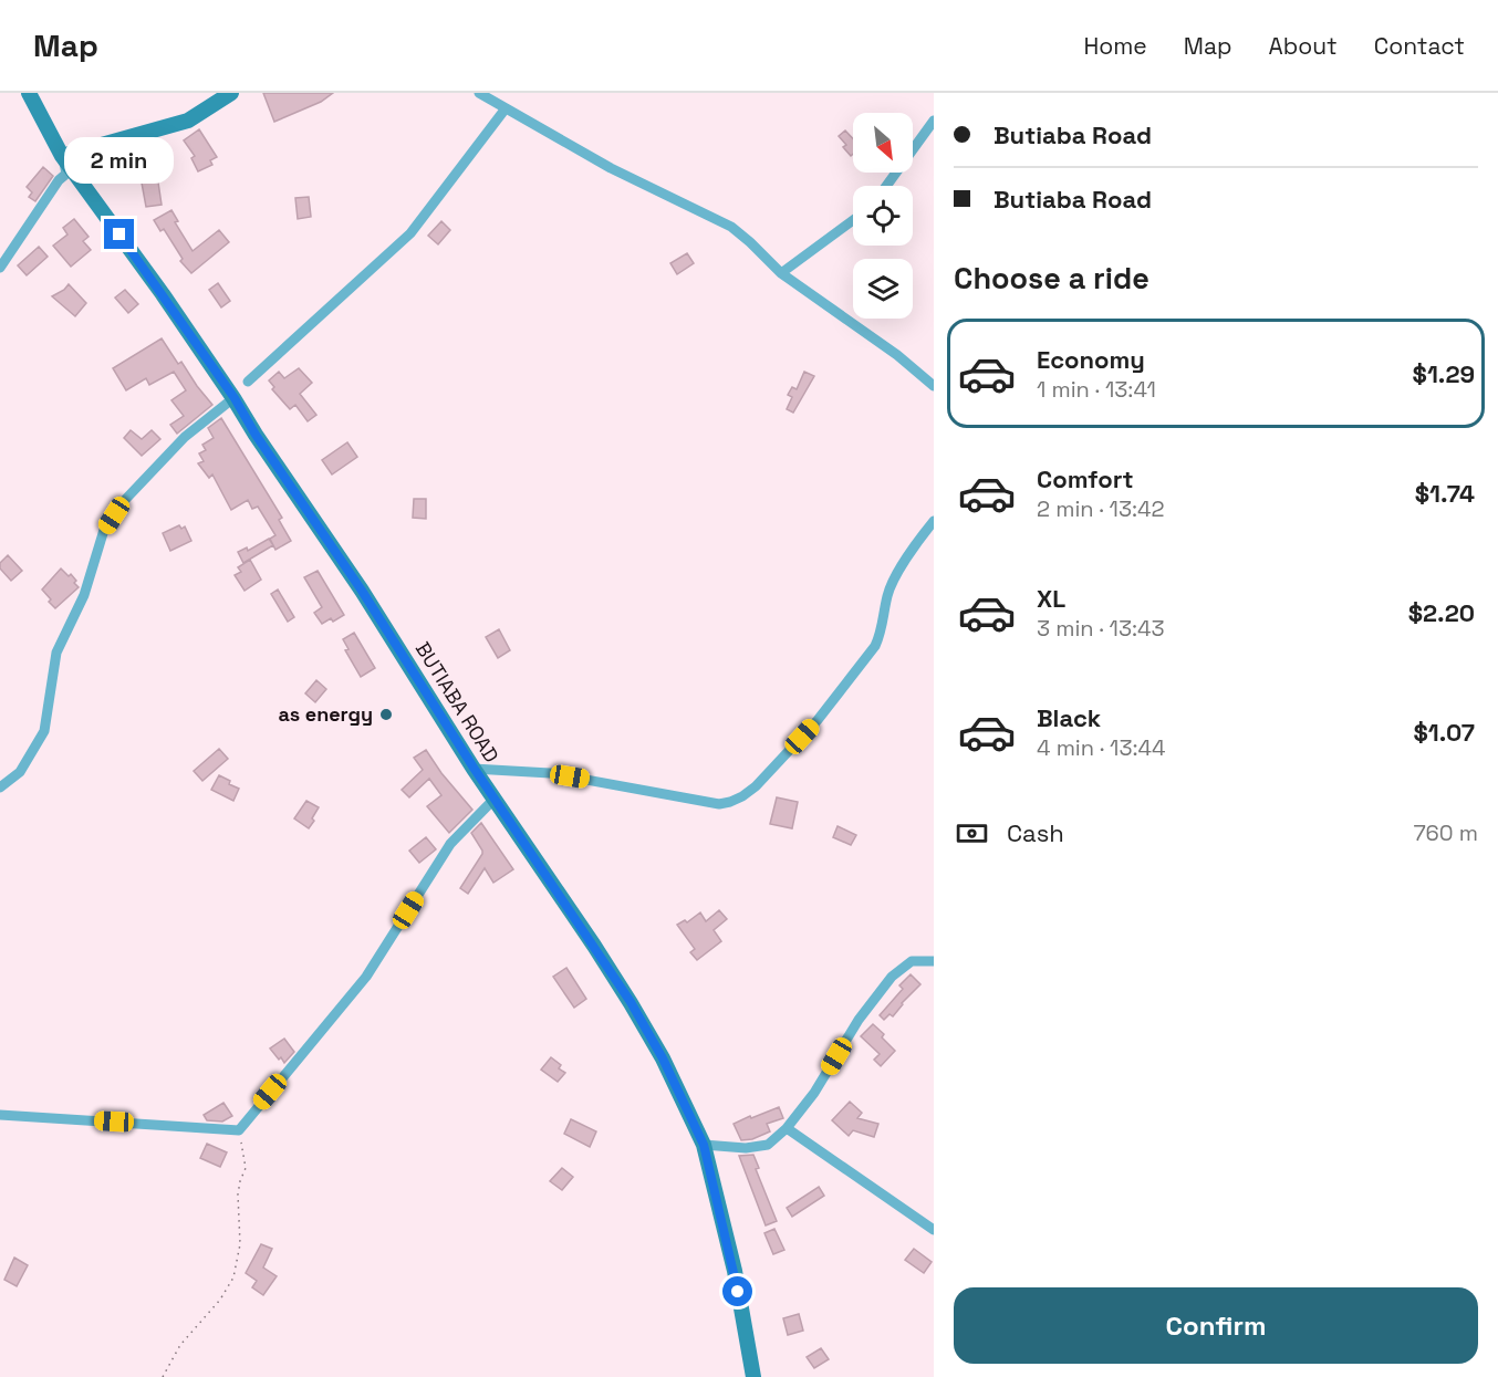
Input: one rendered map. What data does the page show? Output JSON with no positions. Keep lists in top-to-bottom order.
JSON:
{
  "streets": {
    "main road": ["BUTIABA ROAD"]
  },
  "places": ["as energy"],
  "north": "bottom right",
  "page": {
    "header": "Map",
    "nav": [
      "Home",
      "Map",
      "About",
      "Contact"
    ],
    "banner": ["Butiaba Road", "Butiaba Road"],
    "bubble": "2 min",
    "heading": "Choose a ride",
    "list": [
      {
        "name": "Economy",
        "note": "1 min · 13:41",
        "value": "$1.29"
      },
      {
        "name": "Comfort",
        "note": "2 min · 13:42",
        "value": "$1.74"
      },
      {
        "name": "XL",
        "note": "3 min · 13:43",
        "value": "$2.20"
      },
      {
        "name": "Black",
        "note": "4 min · 13:44",
        "value": "$1.07"
      }
    ],
    "pay": ["Cash", "760 m"],
    "buttons": "Confirm"
  }
}
